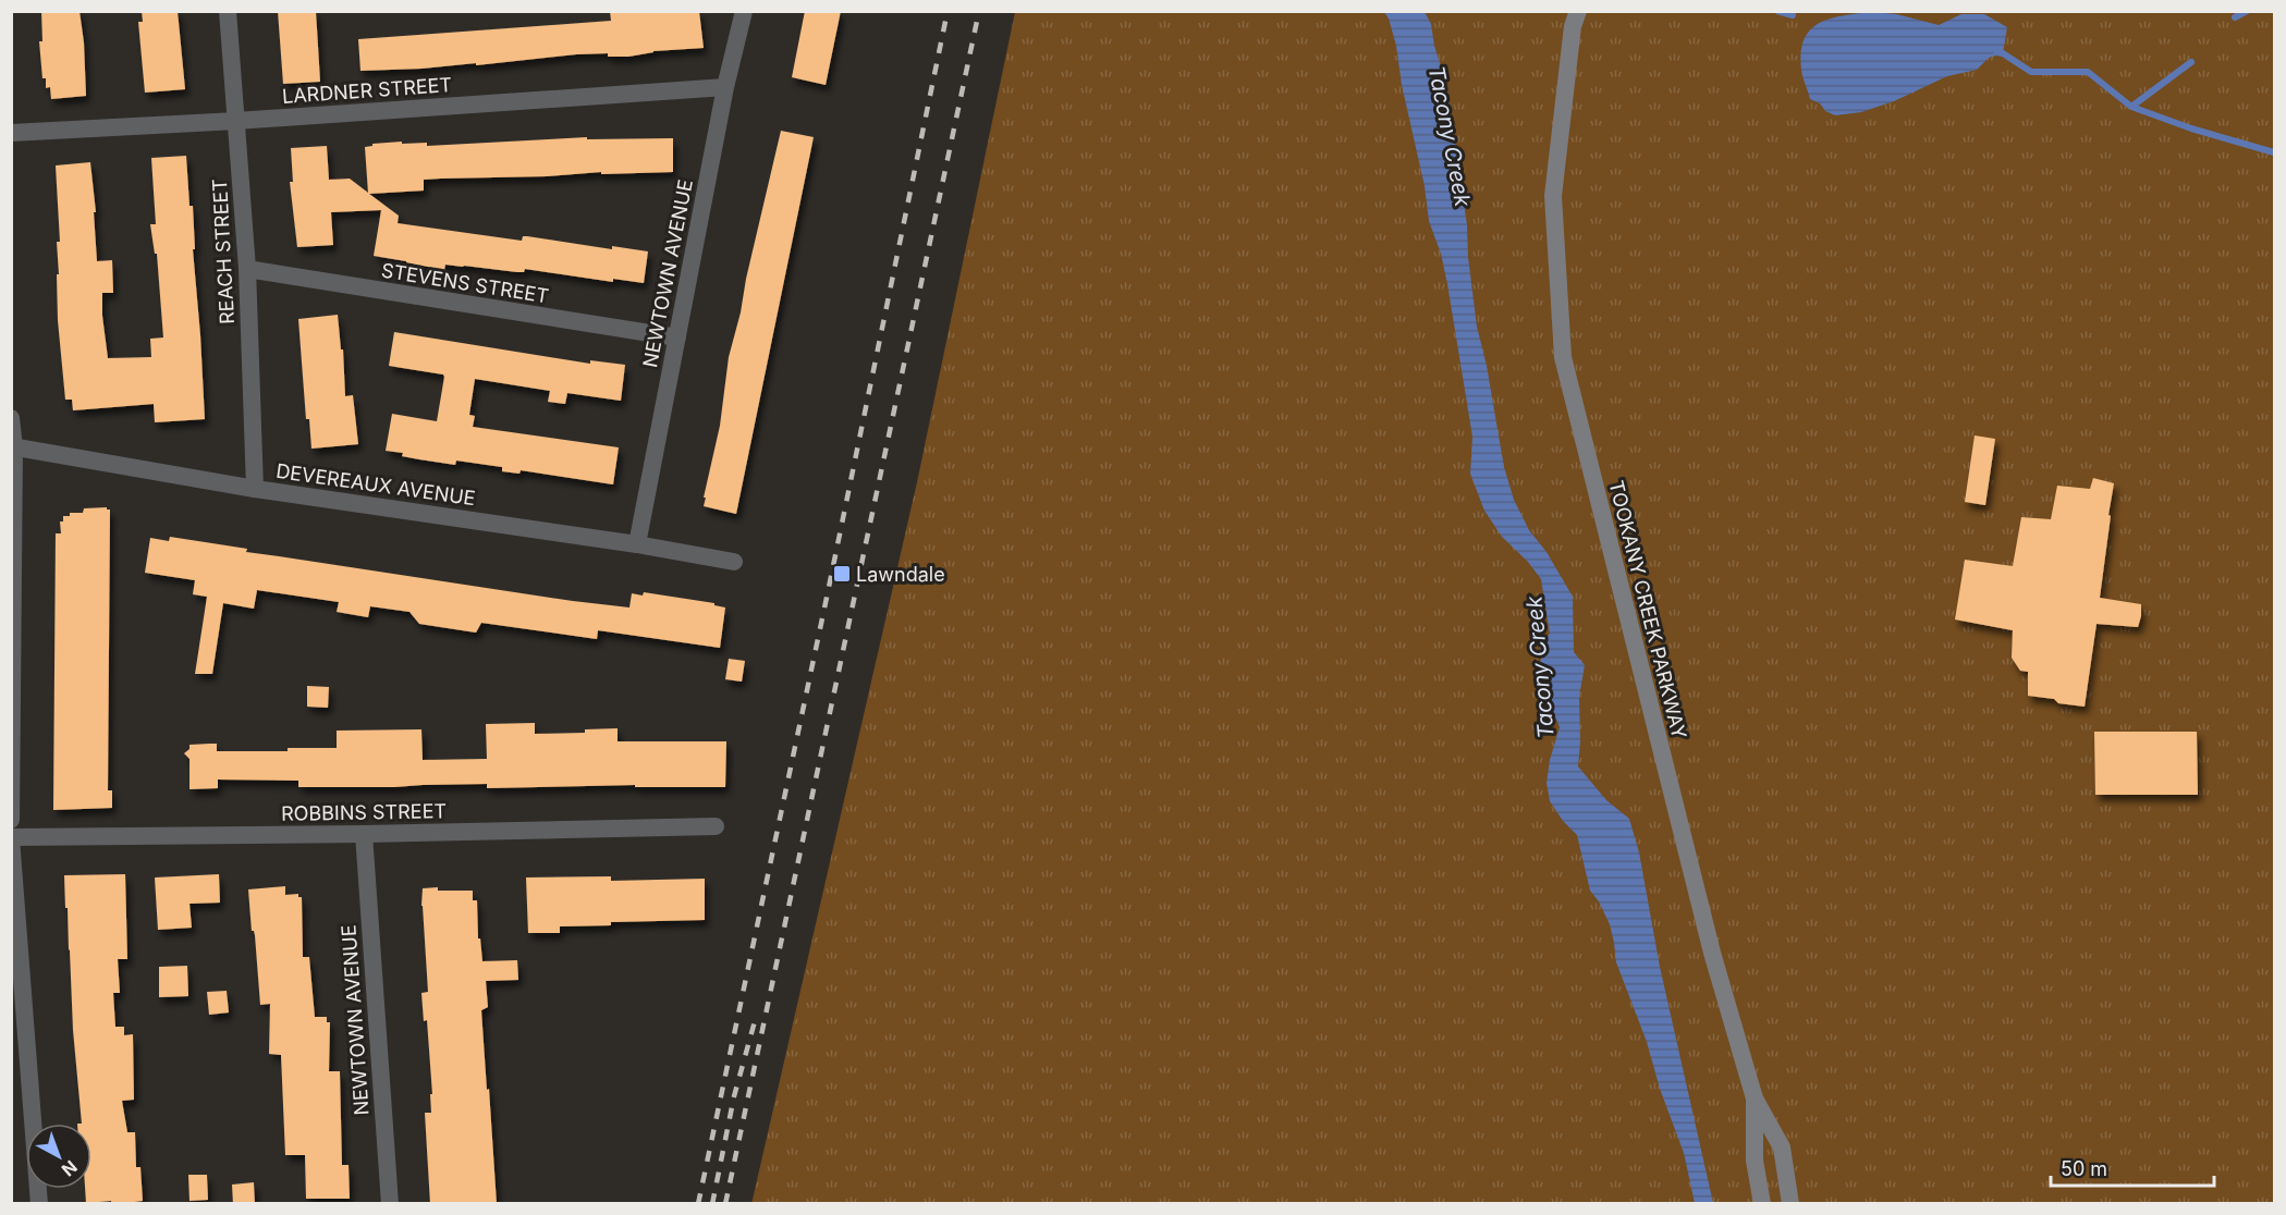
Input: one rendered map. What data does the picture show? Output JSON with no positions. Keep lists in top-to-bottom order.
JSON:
{
  "streets": {
    "main road": ["TOOKANY CREEK PARKWAY"],
    "street": [
      "LARDNER STREET",
      "REACH STREET",
      "NEWTOWN AVENUE",
      "STEVENS STREET",
      "DEVEREAUX AVENUE",
      "ROBBINS STREET"
    ]
  },
  "crossings": [
    ["LARDNER STREET", "REACH STREET"],
    ["LARDNER STREET", "NEWTOWN AVENUE"],
    ["REACH STREET", "STEVENS STREET"],
    ["REACH STREET", "DEVEREAUX AVENUE"],
    ["NEWTOWN AVENUE", "STEVENS STREET"],
    ["NEWTOWN AVENUE", "DEVEREAUX AVENUE"],
    ["NEWTOWN AVENUE", "ROBBINS STREET"]
  ],
  "water": ["Tacony Creek"],
  "places": {
    "transit": ["Lawndale"]
  },
  "scale_bar": "50 m",
  "north": "bottom right"
}
